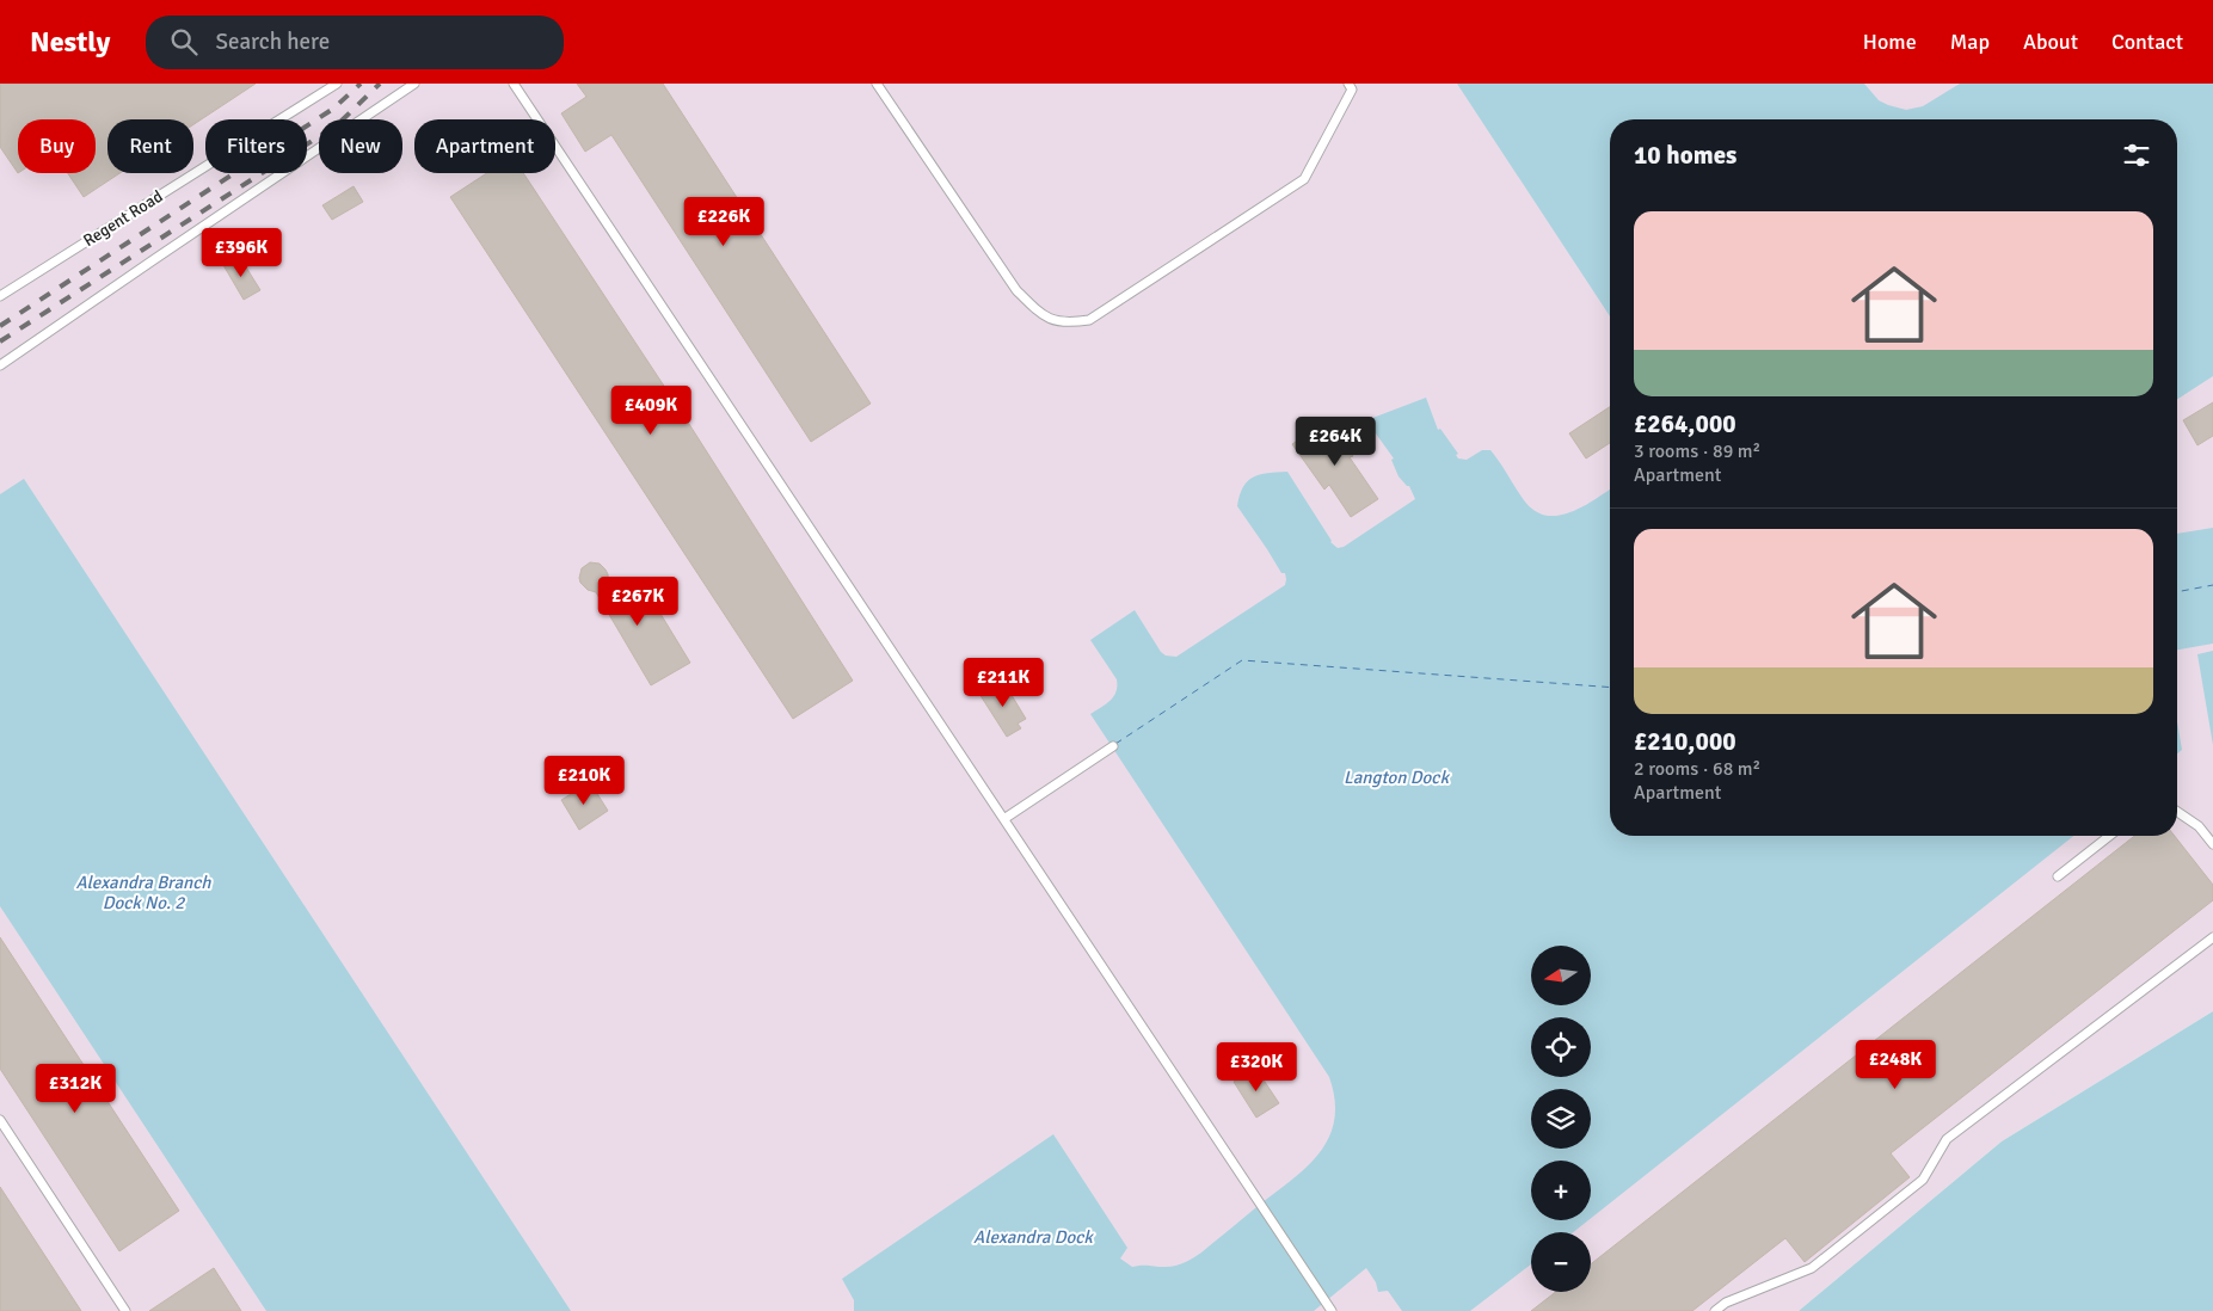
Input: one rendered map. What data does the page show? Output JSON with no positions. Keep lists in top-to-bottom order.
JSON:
{
  "streets": {
    "lane": ["Regent Road"]
  },
  "water": ["Langton Dock", "Alexandra Branch Dock No. 2", "Alexandra Dock"],
  "north": "left",
  "page": {
    "header": "Nestly",
    "search": "Search here",
    "nav": [
      "Home",
      "Map",
      "About",
      "Contact"
    ],
    "chip": [
      "Buy",
      "Rent",
      "Filters",
      "New",
      "Apartment"
    ],
    "heading": "10 homes",
    "list": [
      {
        "name": "£264,000",
        "note": "3 rooms · 89 m² · Apartment"
      },
      {
        "name": "£210,000",
        "note": "2 rooms · 68 m² · Apartment"
      }
    ],
    "price": [
      "£226K",
      "£396K",
      "£409K",
      "£264K",
      "£267K",
      "£211K",
      "£210K",
      "£248K",
      "£320K",
      "£312K"
    ],
    "map_buttons": ["+", "−"]
  }
}
